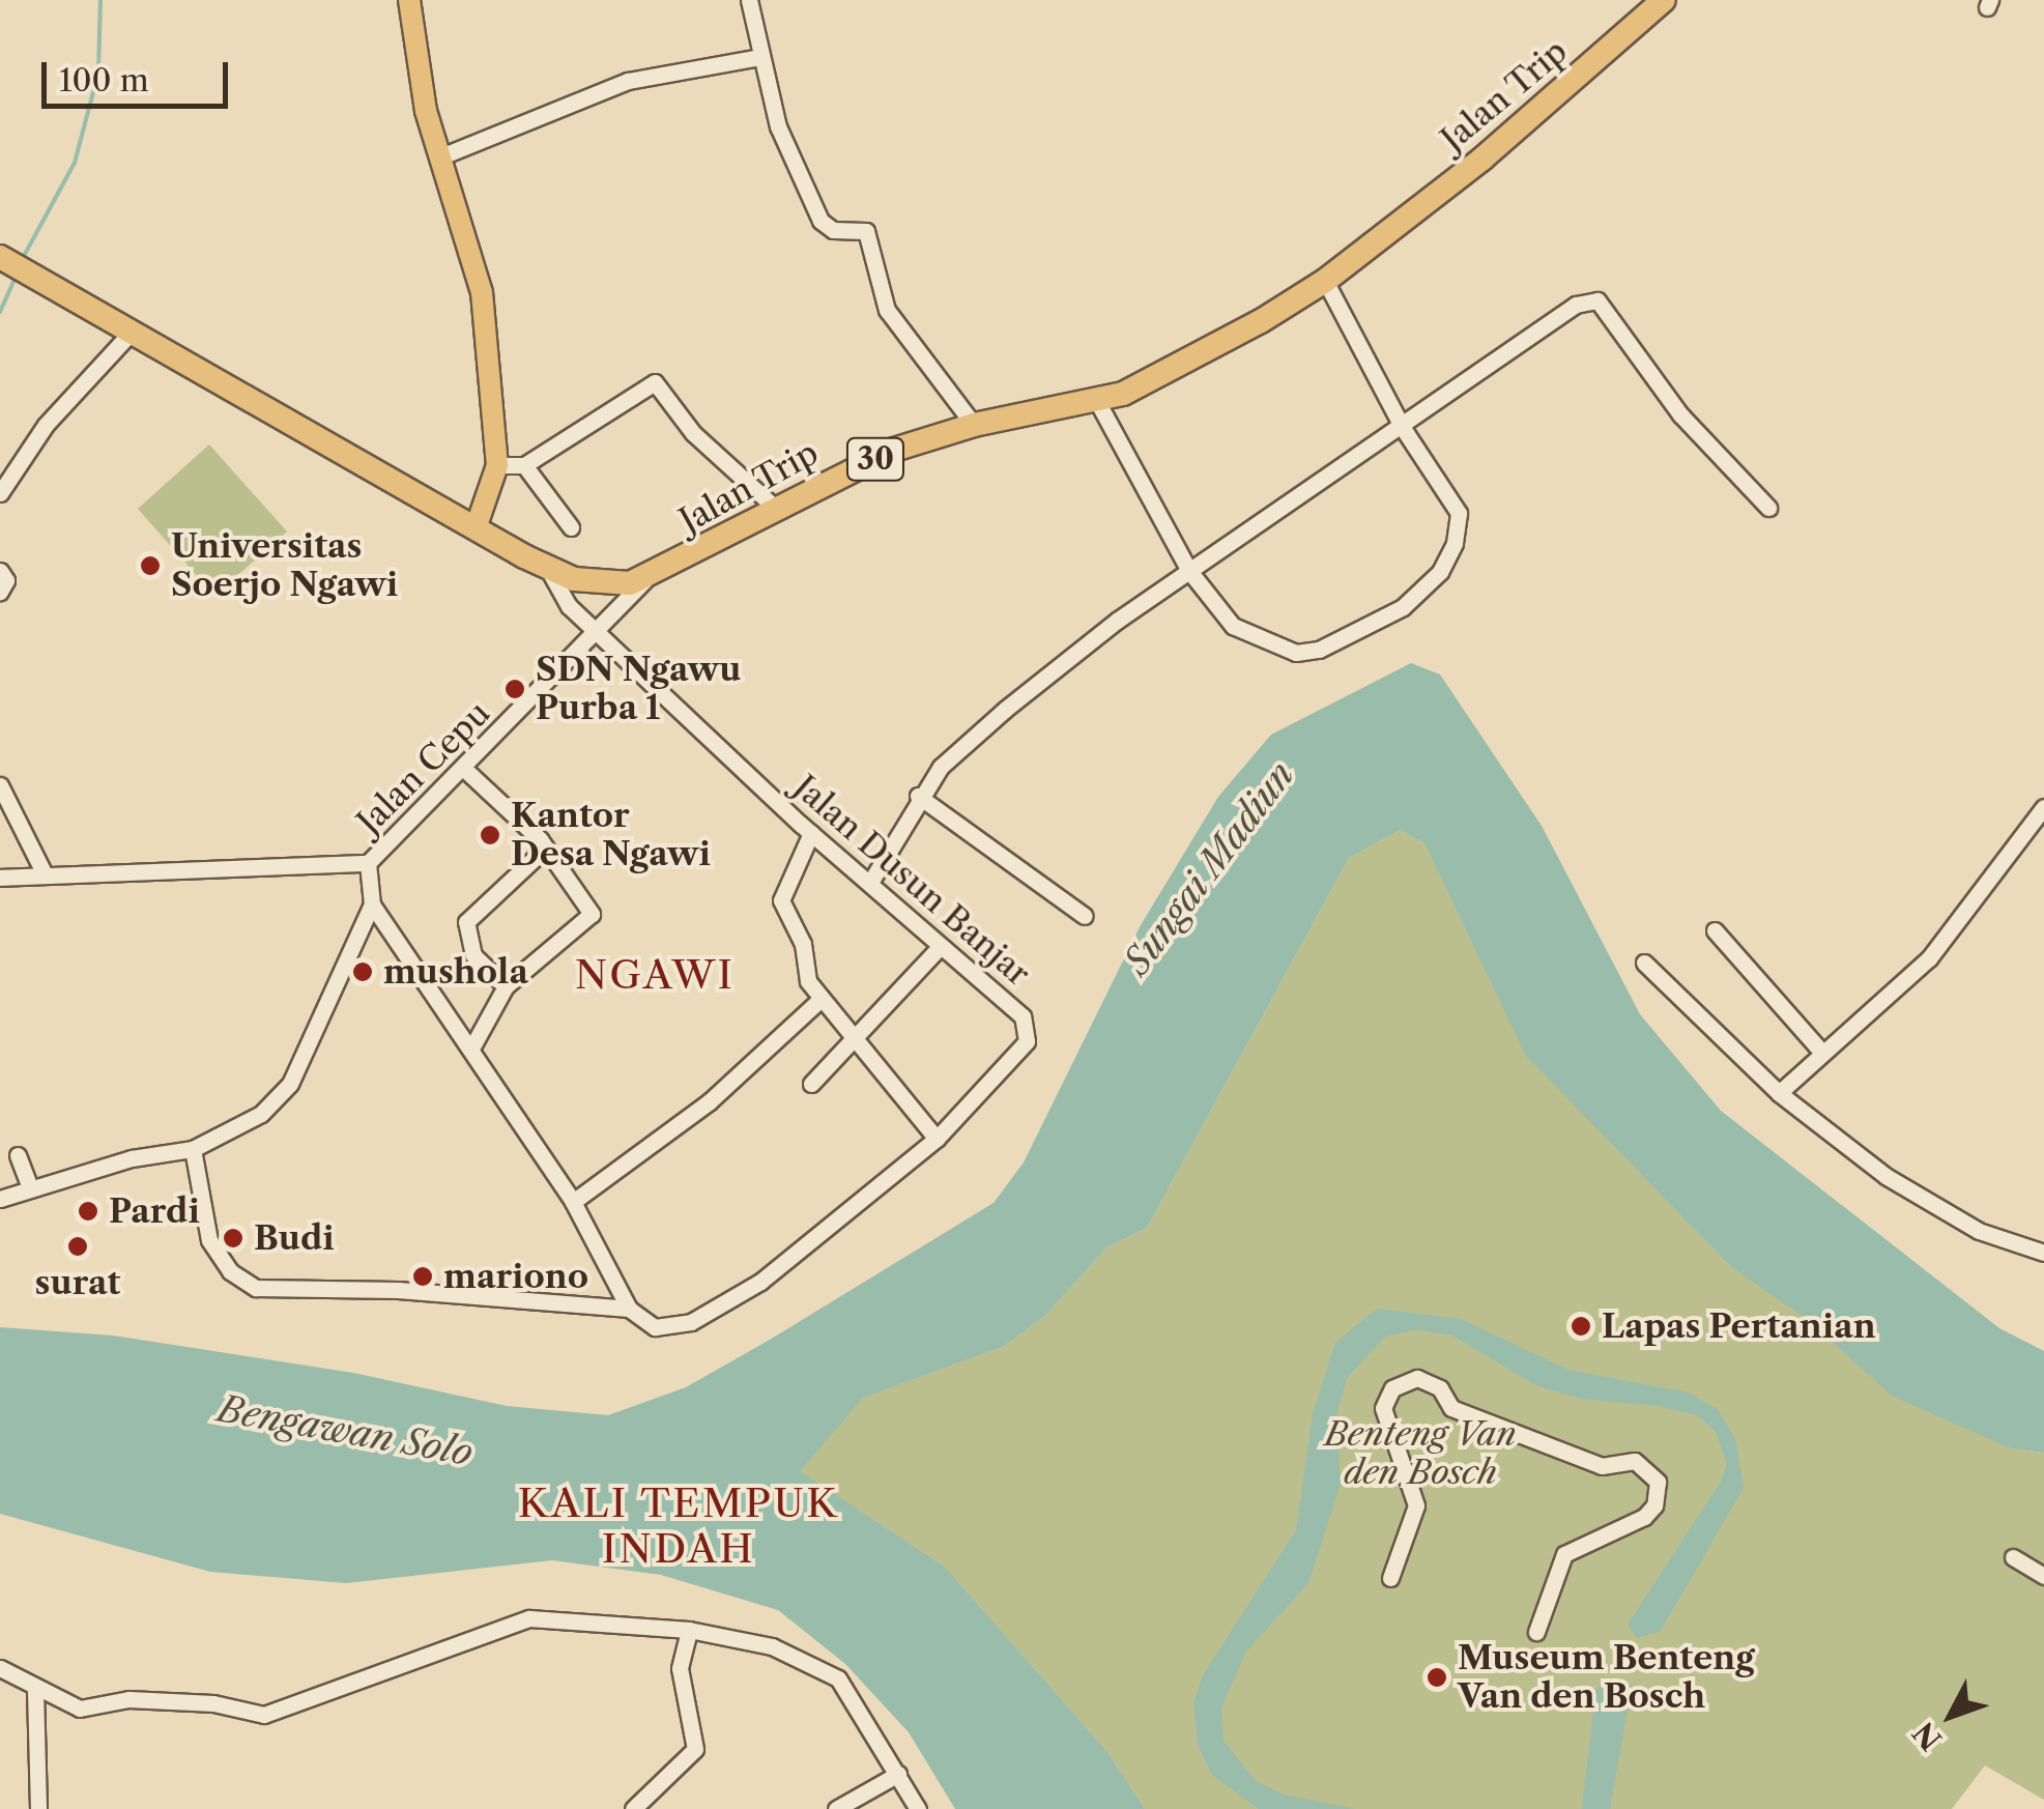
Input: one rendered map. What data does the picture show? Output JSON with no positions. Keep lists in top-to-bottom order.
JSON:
{
  "streets": {
    "highway": ["Jalan Trip", "30"],
    "street": ["Jalan Cepu", "Jalan Dusun Banjar"]
  },
  "crossings": [
    ["Jalan Trip", "Jalan Cepu"],
    ["Jalan Trip", "Jalan Dusun Banjar"],
    ["Jalan Cepu", "Jalan Dusun Banjar"]
  ],
  "districts": ["NGAWI", "KALI TEMPUK INDAH"],
  "water": ["Sungai Madiun", "Bengawan Solo"],
  "parks": ["Benteng Van den Bosch"],
  "places": [
    "Universitas Soerjo Ngawi",
    "SDN Ngawu Purba 1",
    "Kantor Desa Ngawi",
    "mushola",
    "Pardi",
    "Budi",
    "surat",
    "mariono",
    "Lapas Pertanian",
    "Museum Benteng Van den Bosch"
  ],
  "scale_bar": "100 m",
  "north": "bottom left"
}
